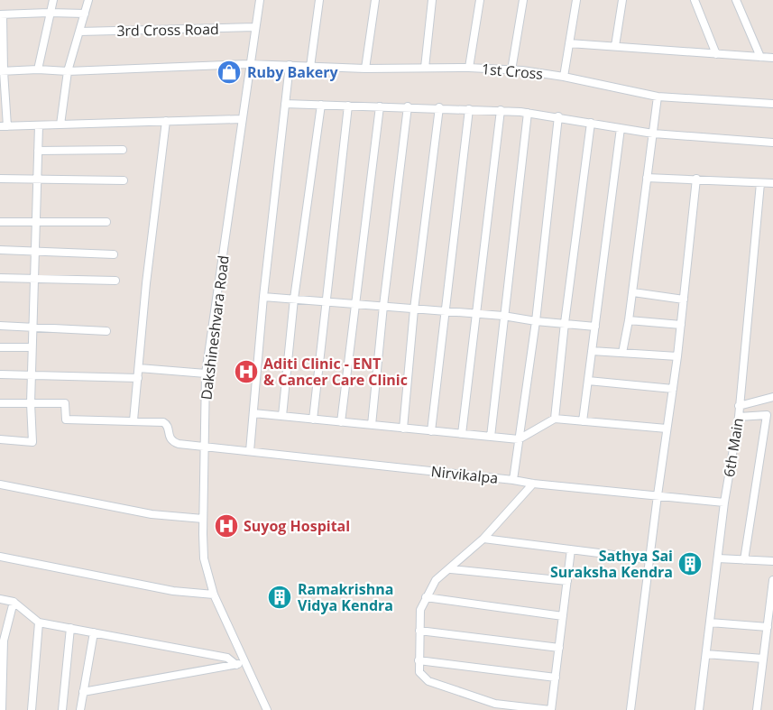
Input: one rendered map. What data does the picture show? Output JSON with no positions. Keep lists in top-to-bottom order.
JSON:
{
  "streets": {
    "street": [
      "3rd Cross Road",
      "1st Cross",
      "Dakshineshvara Road",
      "6th Main",
      "Nirvikalpa"
    ]
  },
  "crossings": [
    ["3rd Cross Road", "Dakshineshvara Road"],
    ["1st Cross", "Dakshineshvara Road"],
    ["Dakshineshvara Road", "Nirvikalpa"],
    ["6th Main", "Nirvikalpa"]
  ],
  "places": {
    "shop": ["Ruby Bakery"],
    "hospital": ["Aditi Clinic - ENT & Cancer Care Clinic", "Suyog Hospital"],
    "building": ["Sathya Sai Suraksha Kendra", "Ramakrishna Vidya Kendra"]
  }
}
